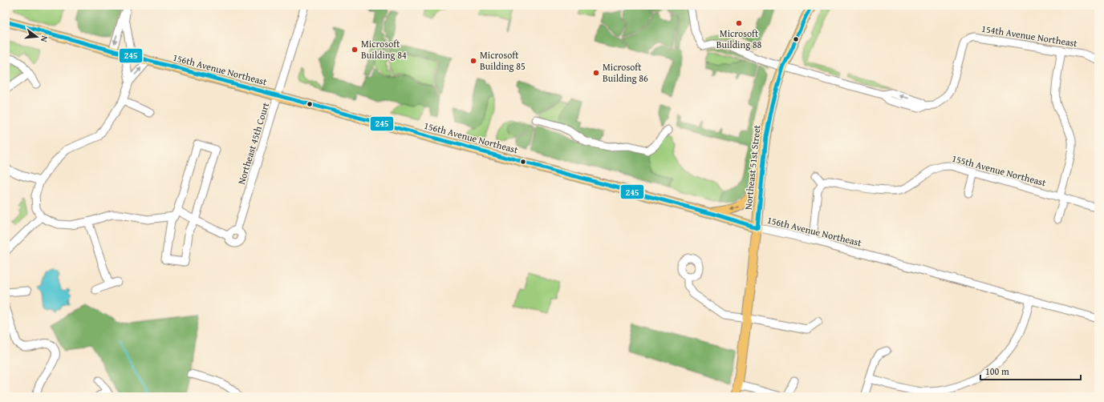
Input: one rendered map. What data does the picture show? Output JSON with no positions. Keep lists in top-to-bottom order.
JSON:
{
  "streets": {
    "main road": ["156th Avenue Northeast", "Northeast 51st Street"],
    "street": ["154th Avenue Northeast", "Northeast 45th Court", "155th Avenue Northeast"]
  },
  "crossings": [
    ["154th Avenue Northeast", "Northeast 51st Street"],
    ["156th Avenue Northeast", "Northeast 45th Court"],
    ["156th Avenue Northeast", "Northeast 51st Street"]
  ],
  "places": [
    "Microsoft Building 88",
    "Microsoft Building 84",
    "Microsoft Building 85",
    "Microsoft Building 86"
  ],
  "lines": ["transit line 245"],
  "scale_bar": "100 m",
  "north": "right"
}
